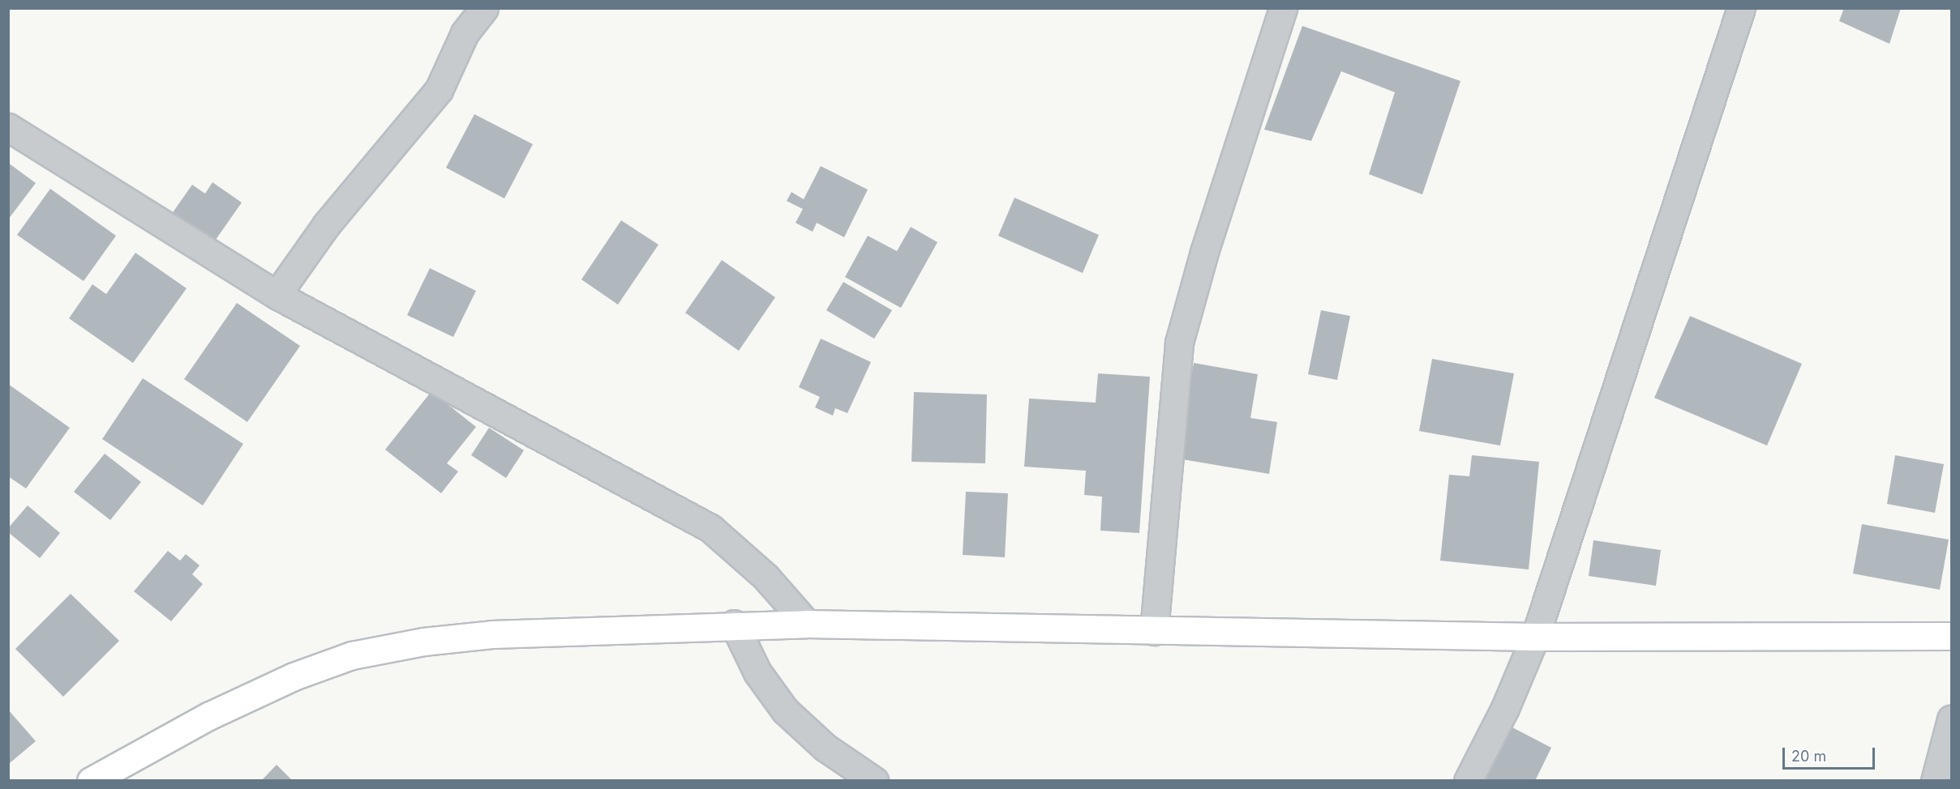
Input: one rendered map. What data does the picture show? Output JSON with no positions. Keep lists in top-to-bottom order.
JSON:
{
  "scale_bar": "20 m"
}
